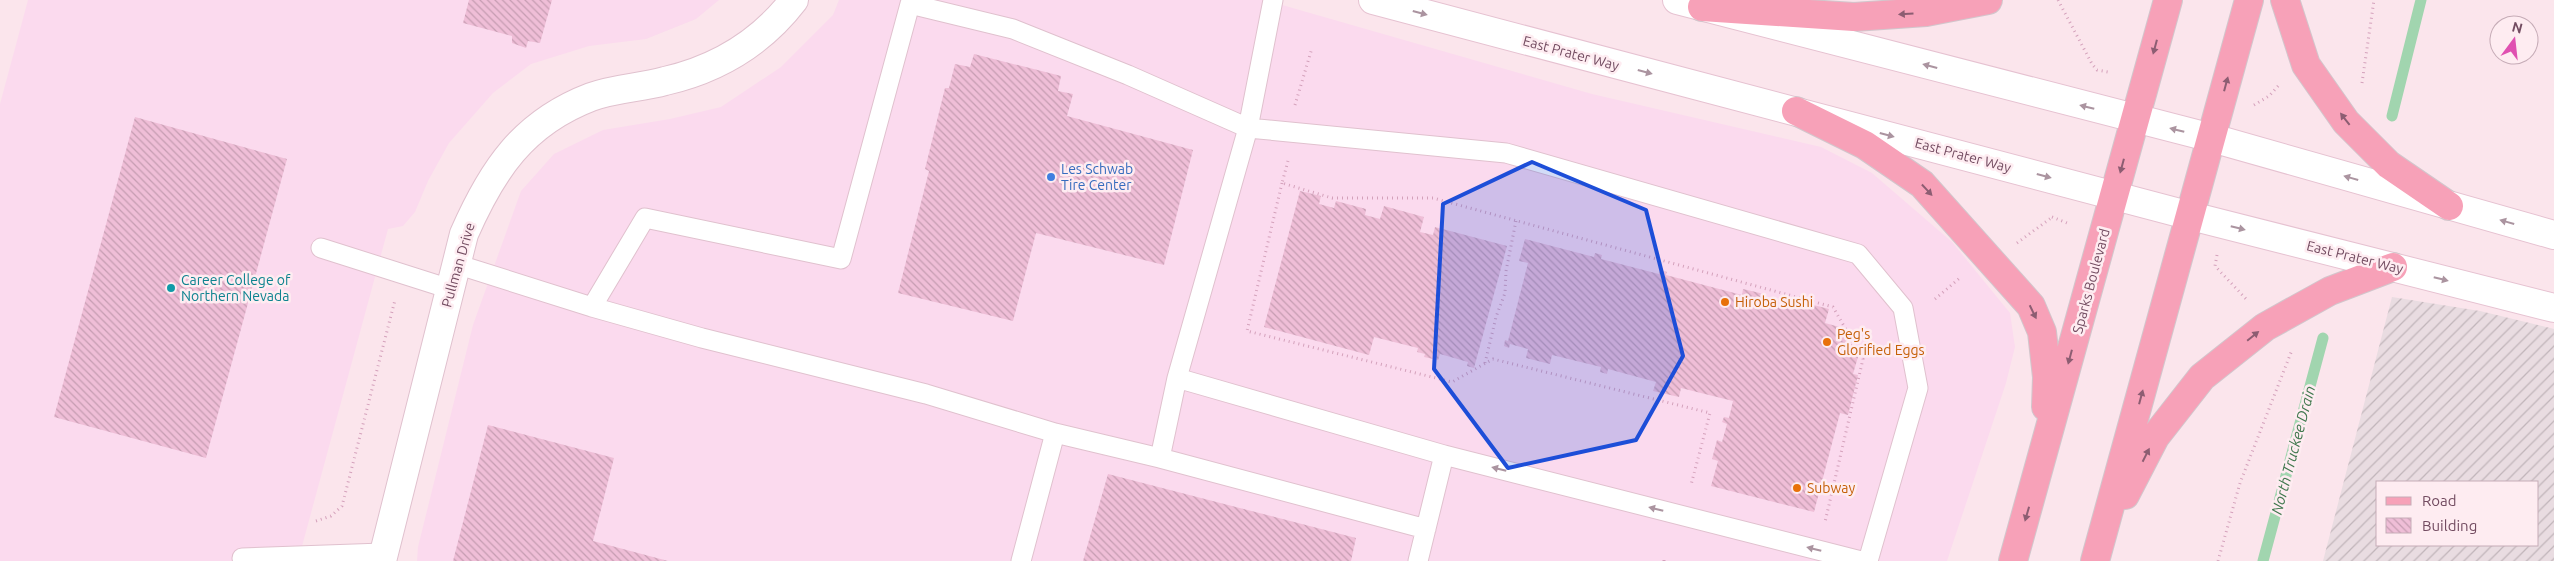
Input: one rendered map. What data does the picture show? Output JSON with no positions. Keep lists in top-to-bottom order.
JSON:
{
  "streets": {
    "main road": ["East Prater Way", "Pullman Drive", "Sparks Boulevard"]
  },
  "crossings": [
    ["East Prater Way", "Sparks Boulevard"]
  ],
  "water": ["North Truckee Drain"],
  "places": [
    "Les Schwab Tire Center",
    "Career College of Northern Nevada",
    "Hiroba Sushi",
    "Peg's Glorified Eggs",
    "Subway"
  ],
  "legend": ["Road", "Building"],
  "north": "top"
}
